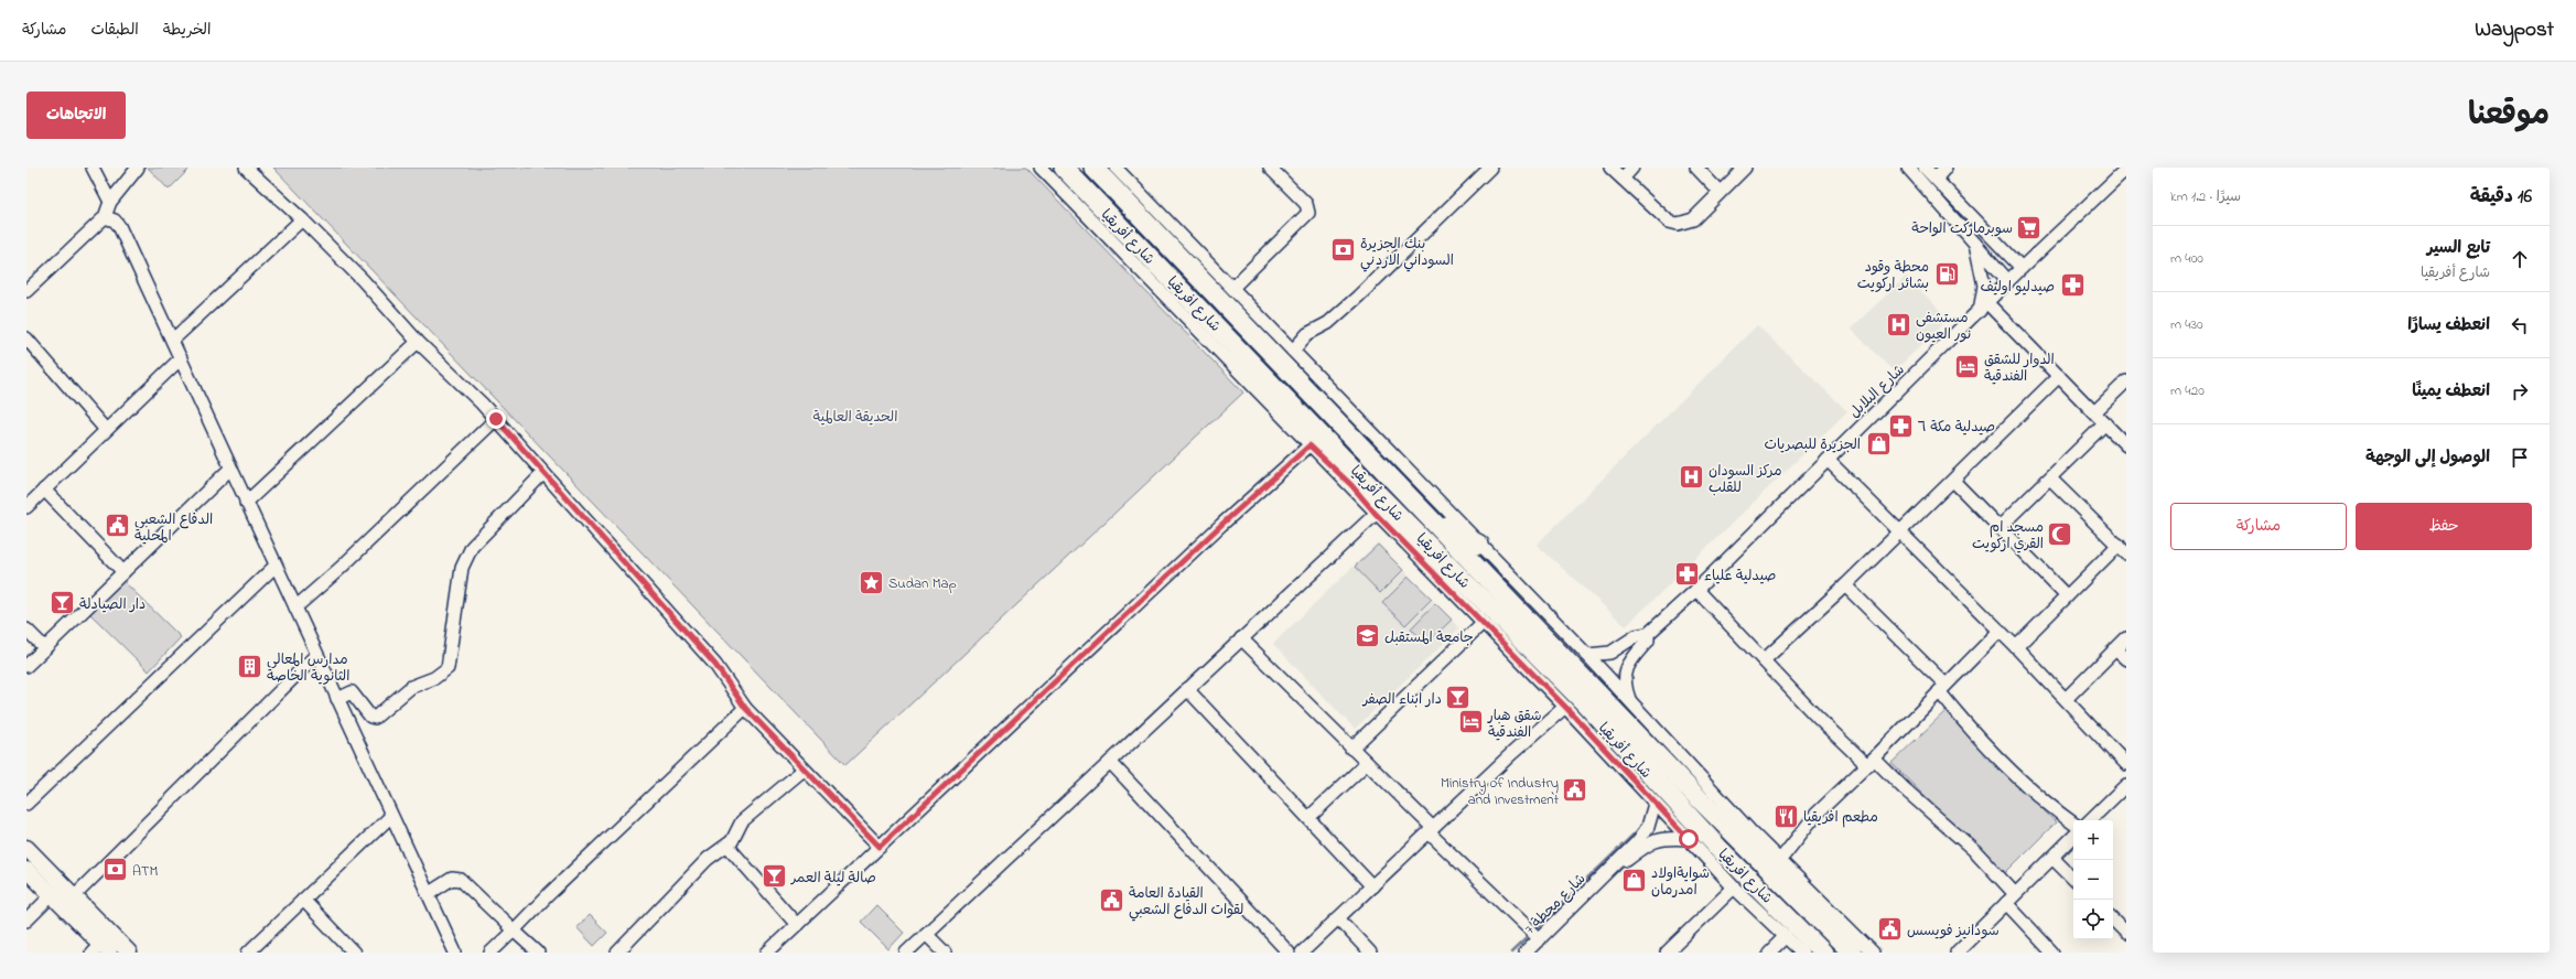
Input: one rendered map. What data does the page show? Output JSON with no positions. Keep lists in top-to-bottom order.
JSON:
{
  "streets": {
    "highway": ["شارع افريقيا"],
    "street": ["شارع أفريقيا", "شارع البلابل", "شارع محطة 7"]
  },
  "crossings": [
    ["شارع أفريقيا", "شارع افريقيا"]
  ],
  "parks": ["الحديقة العالمية"],
  "places": {
    "supermarket": ["سوبرماركت الواحة"],
    "bank": ["بنك الجزيرة السوداني الاردني", "ATM"],
    "fuel station": ["محطة وقود بشائر اركويت"],
    "pharmacy": ["صيدليو اوليف", "صيدلية مكة ٦", "صيدلية علياء"],
    "hospital": ["مستشفى نور العيون", "مركز السودان للقلب"],
    "hotel": ["الدوار للشقق الفندقية", "شقق هبار الفندقية"],
    "shop": ["الجزيرة للبصريات", "شوايةاولاد امدرمان"],
    "public building": [
      "الدفاع الشعبي المحلية",
      "Ministry of Industry and Investment",
      "القيادة العامة لقوات الدفاع الشعبي",
      "سودانيز فويسس"
    ],
    "mosque": ["مسجد ام القري اركويت"],
    "place": ["Sudan Map"],
    "bar": ["دار الصيادلة", "دار ابناء الصفر", "صالة ليلة العمر"],
    "school or university": ["جامعة المستقبل"],
    "building": ["مدارس المعالي الثانوية الخاصة"],
    "restaurant": ["مطعم افريقيا"]
  },
  "page": {
    "header": "Waypost",
    "nav": ["الخريطة", "الطبقات", "مشاركة"],
    "title": "موقعنا",
    "buttons": [
      "الاتجاهات",
      ["حفظ", "مشاركة"]
    ],
    "heading": ["16 دقيقة", "سيرًا · 1.2 km"],
    "list": [
      ["تابع السير", "شارع أفريقيا", "400 m"],
      ["انعطف يسارًا", "430 m"],
      ["انعطف يمينًا", "420 m"],
      "الوصول إلى الوجهة"
    ],
    "map_buttons": ["+", "−"]
  }
}
